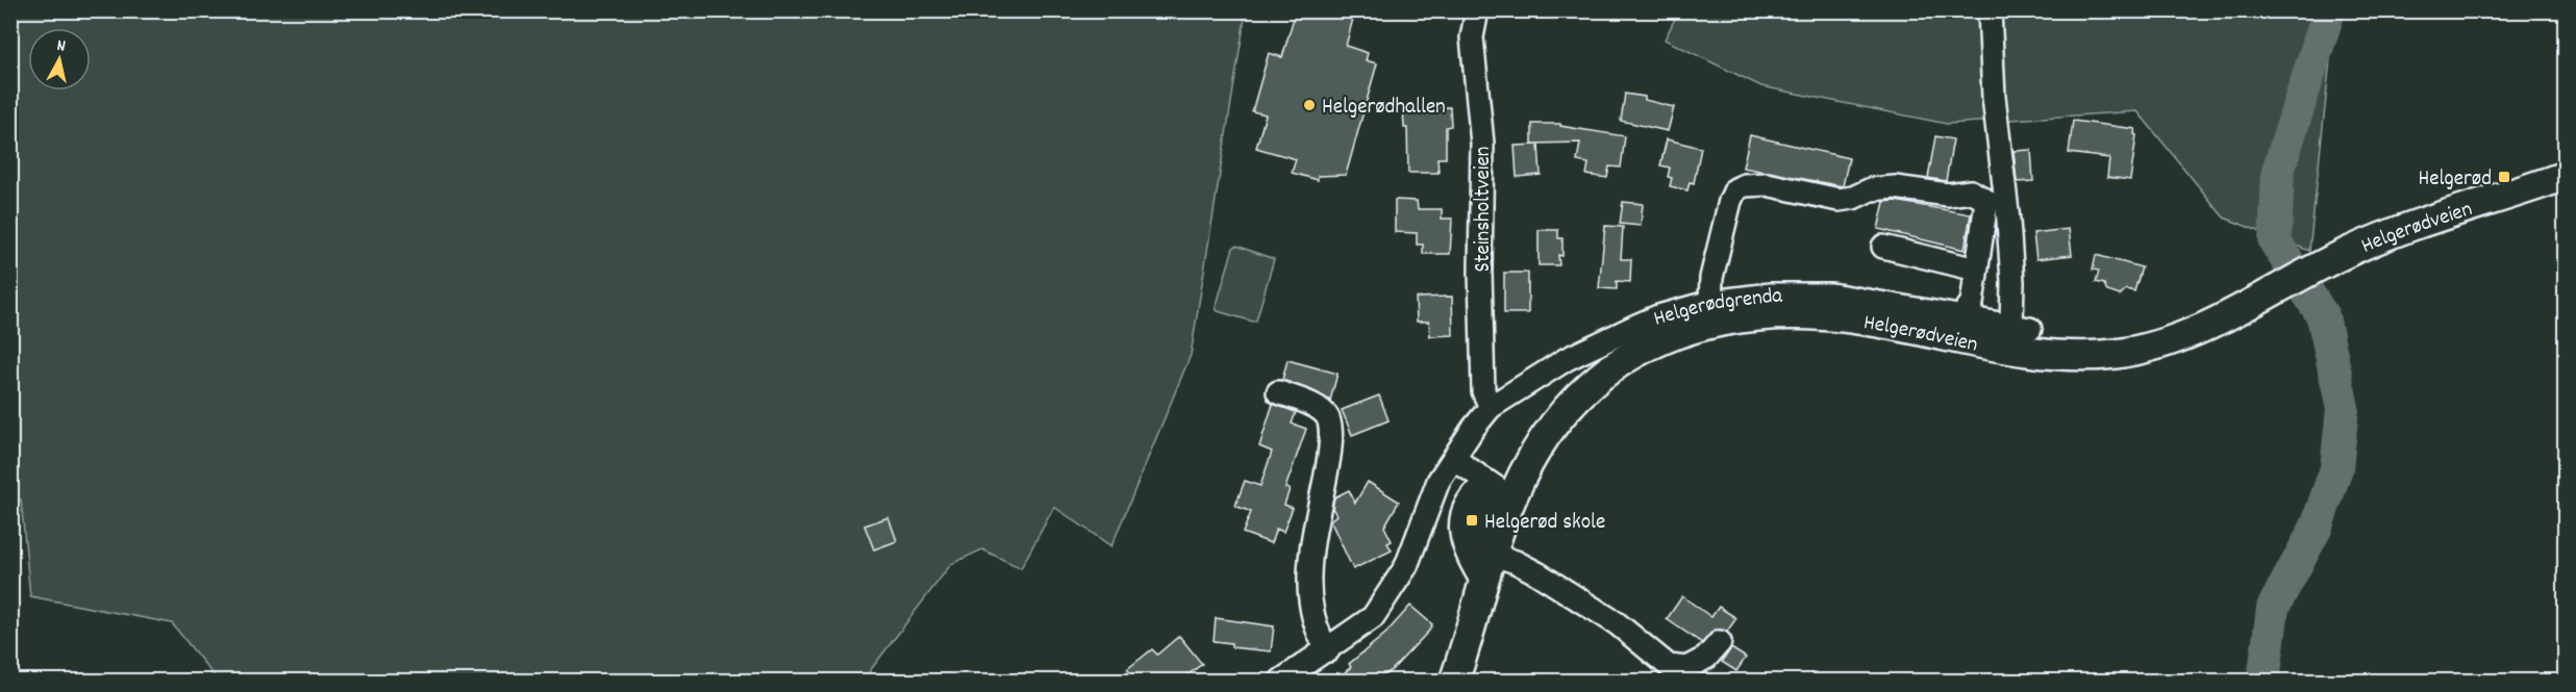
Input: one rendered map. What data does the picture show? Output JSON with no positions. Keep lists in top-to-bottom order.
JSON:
{
  "streets": {
    "main road": ["Helgerødveien"],
    "street": ["Steinsholtveien", "Helgerødgrenda"]
  },
  "crossings": [
    ["Steinsholtveien", "Helgerødgrenda"]
  ],
  "places": {
    "other": ["Helgerødhallen"],
    "transit": ["Helgerød", "Helgerød skole"]
  },
  "north": "top"
}
